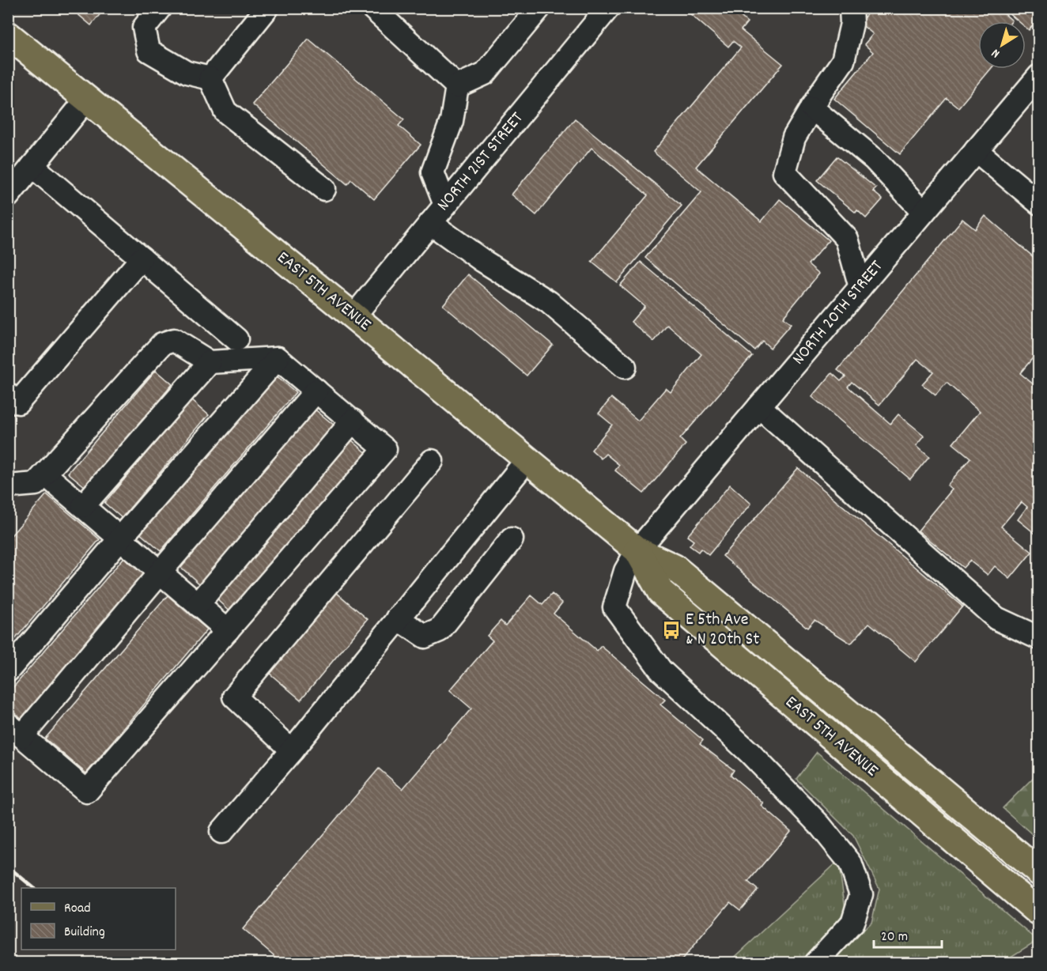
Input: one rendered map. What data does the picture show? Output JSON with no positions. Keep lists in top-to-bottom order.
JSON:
{
  "streets": {
    "main road": ["EAST 5TH AVENUE"],
    "street": ["NORTH 21ST STREET", "NORTH 20TH STREET"]
  },
  "crossings": [
    ["NORTH 21ST STREET", "EAST 5TH AVENUE"],
    ["EAST 5TH AVENUE", "NORTH 20TH STREET"]
  ],
  "places": {
    "bus stop": ["E 5th Ave & N 20th St"]
  },
  "legend": ["Road", "Building"],
  "scale_bar": "20 m",
  "north": "bottom left"
}
